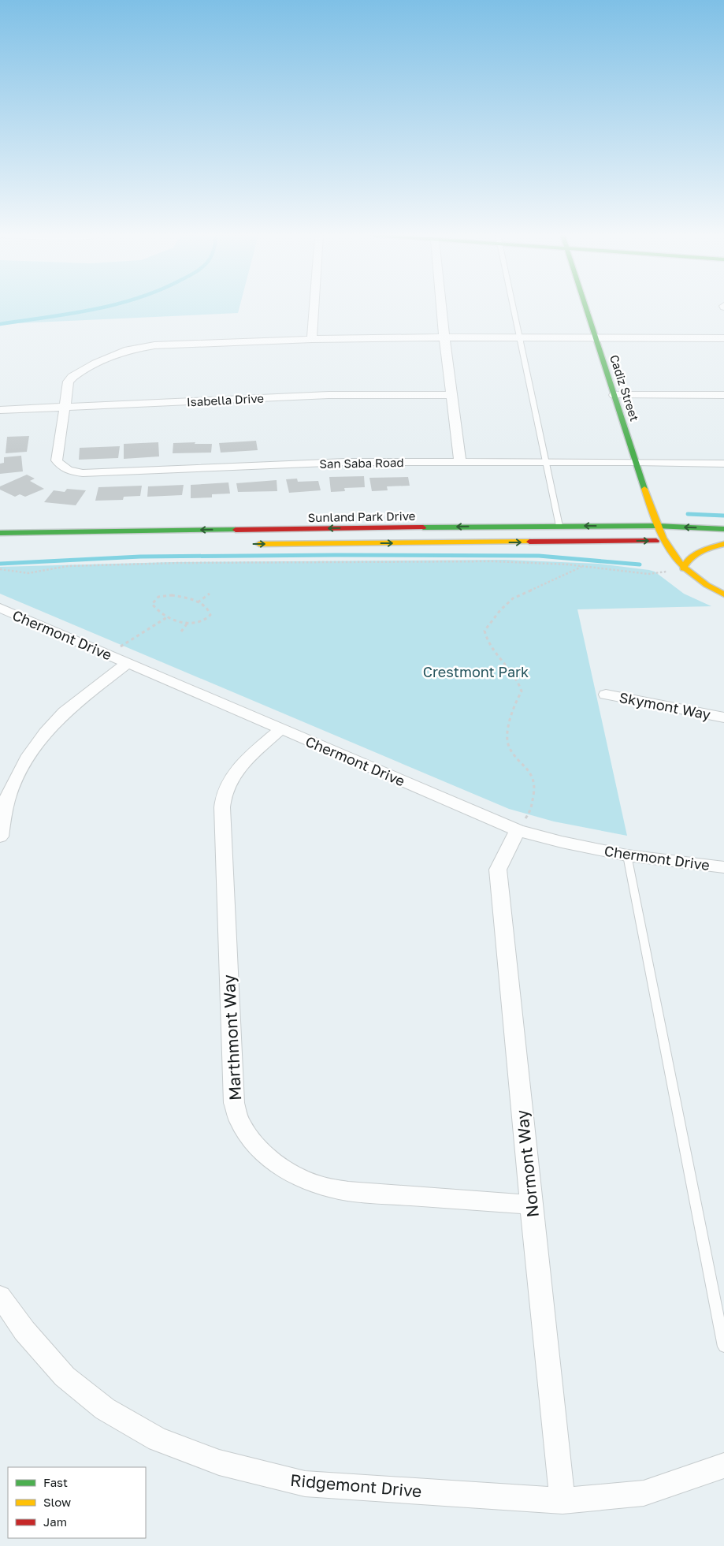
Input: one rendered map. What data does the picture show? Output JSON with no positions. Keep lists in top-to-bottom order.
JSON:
{
  "streets": {
    "street": [
      "Cadiz Street",
      "Isabella Drive",
      "San Saba Road",
      "Sunland Park Drive",
      "Chermont Drive",
      "Skymont Way",
      "Marthmont Way",
      "Normont Way",
      "Ridgemont Drive"
    ]
  },
  "crossings": [
    ["Cadiz Street", "San Saba Road"],
    ["Cadiz Street", "Sunland Park Drive"],
    ["Isabella Drive", "San Saba Road"],
    ["Chermont Drive", "Marthmont Way"],
    ["Chermont Drive", "Normont Way"],
    ["Marthmont Way", "Normont Way"],
    ["Normont Way", "Ridgemont Drive"]
  ],
  "parks": ["Crestmont Park"],
  "legend": ["Fast", "Slow", "Jam"]
}
